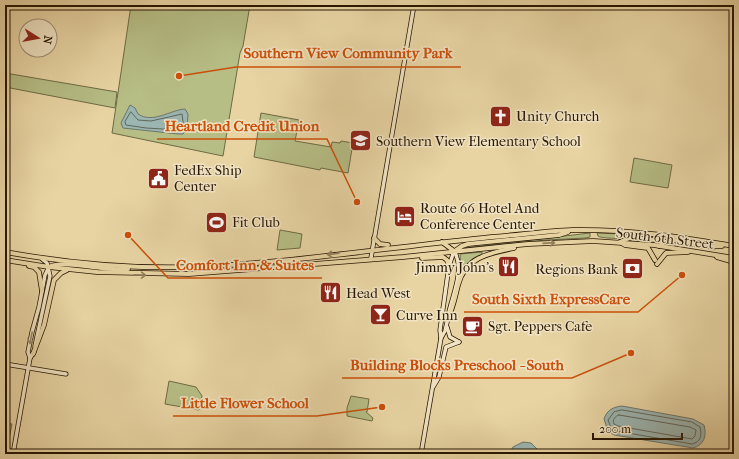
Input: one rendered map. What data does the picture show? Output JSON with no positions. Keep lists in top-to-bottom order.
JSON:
{
  "streets": {
    "main road": ["South 6th Street"]
  },
  "places": {
    "other": [
      "Southern View Community Park",
      "Heartland Credit Union",
      "Comfort Inn & Suites",
      "South Sixth ExpressCare",
      "Building Blocks Preschool - South",
      "Little Flower School"
    ],
    "church": ["Unity Church"],
    "school or university": ["Southern View Elementary School"],
    "public building": ["FedEx Ship Center"],
    "hotel": ["Route 66 Hotel And Conference Center"],
    "sports": ["Fit Club"],
    "restaurant": ["Jimmy John's", "Head West"],
    "bank": ["Regions Bank"],
    "bar": ["Curve Inn"],
    "cafe": ["Sgt. Peppers Cafe"]
  },
  "scale_bar": "200 m",
  "north": "right"
}
